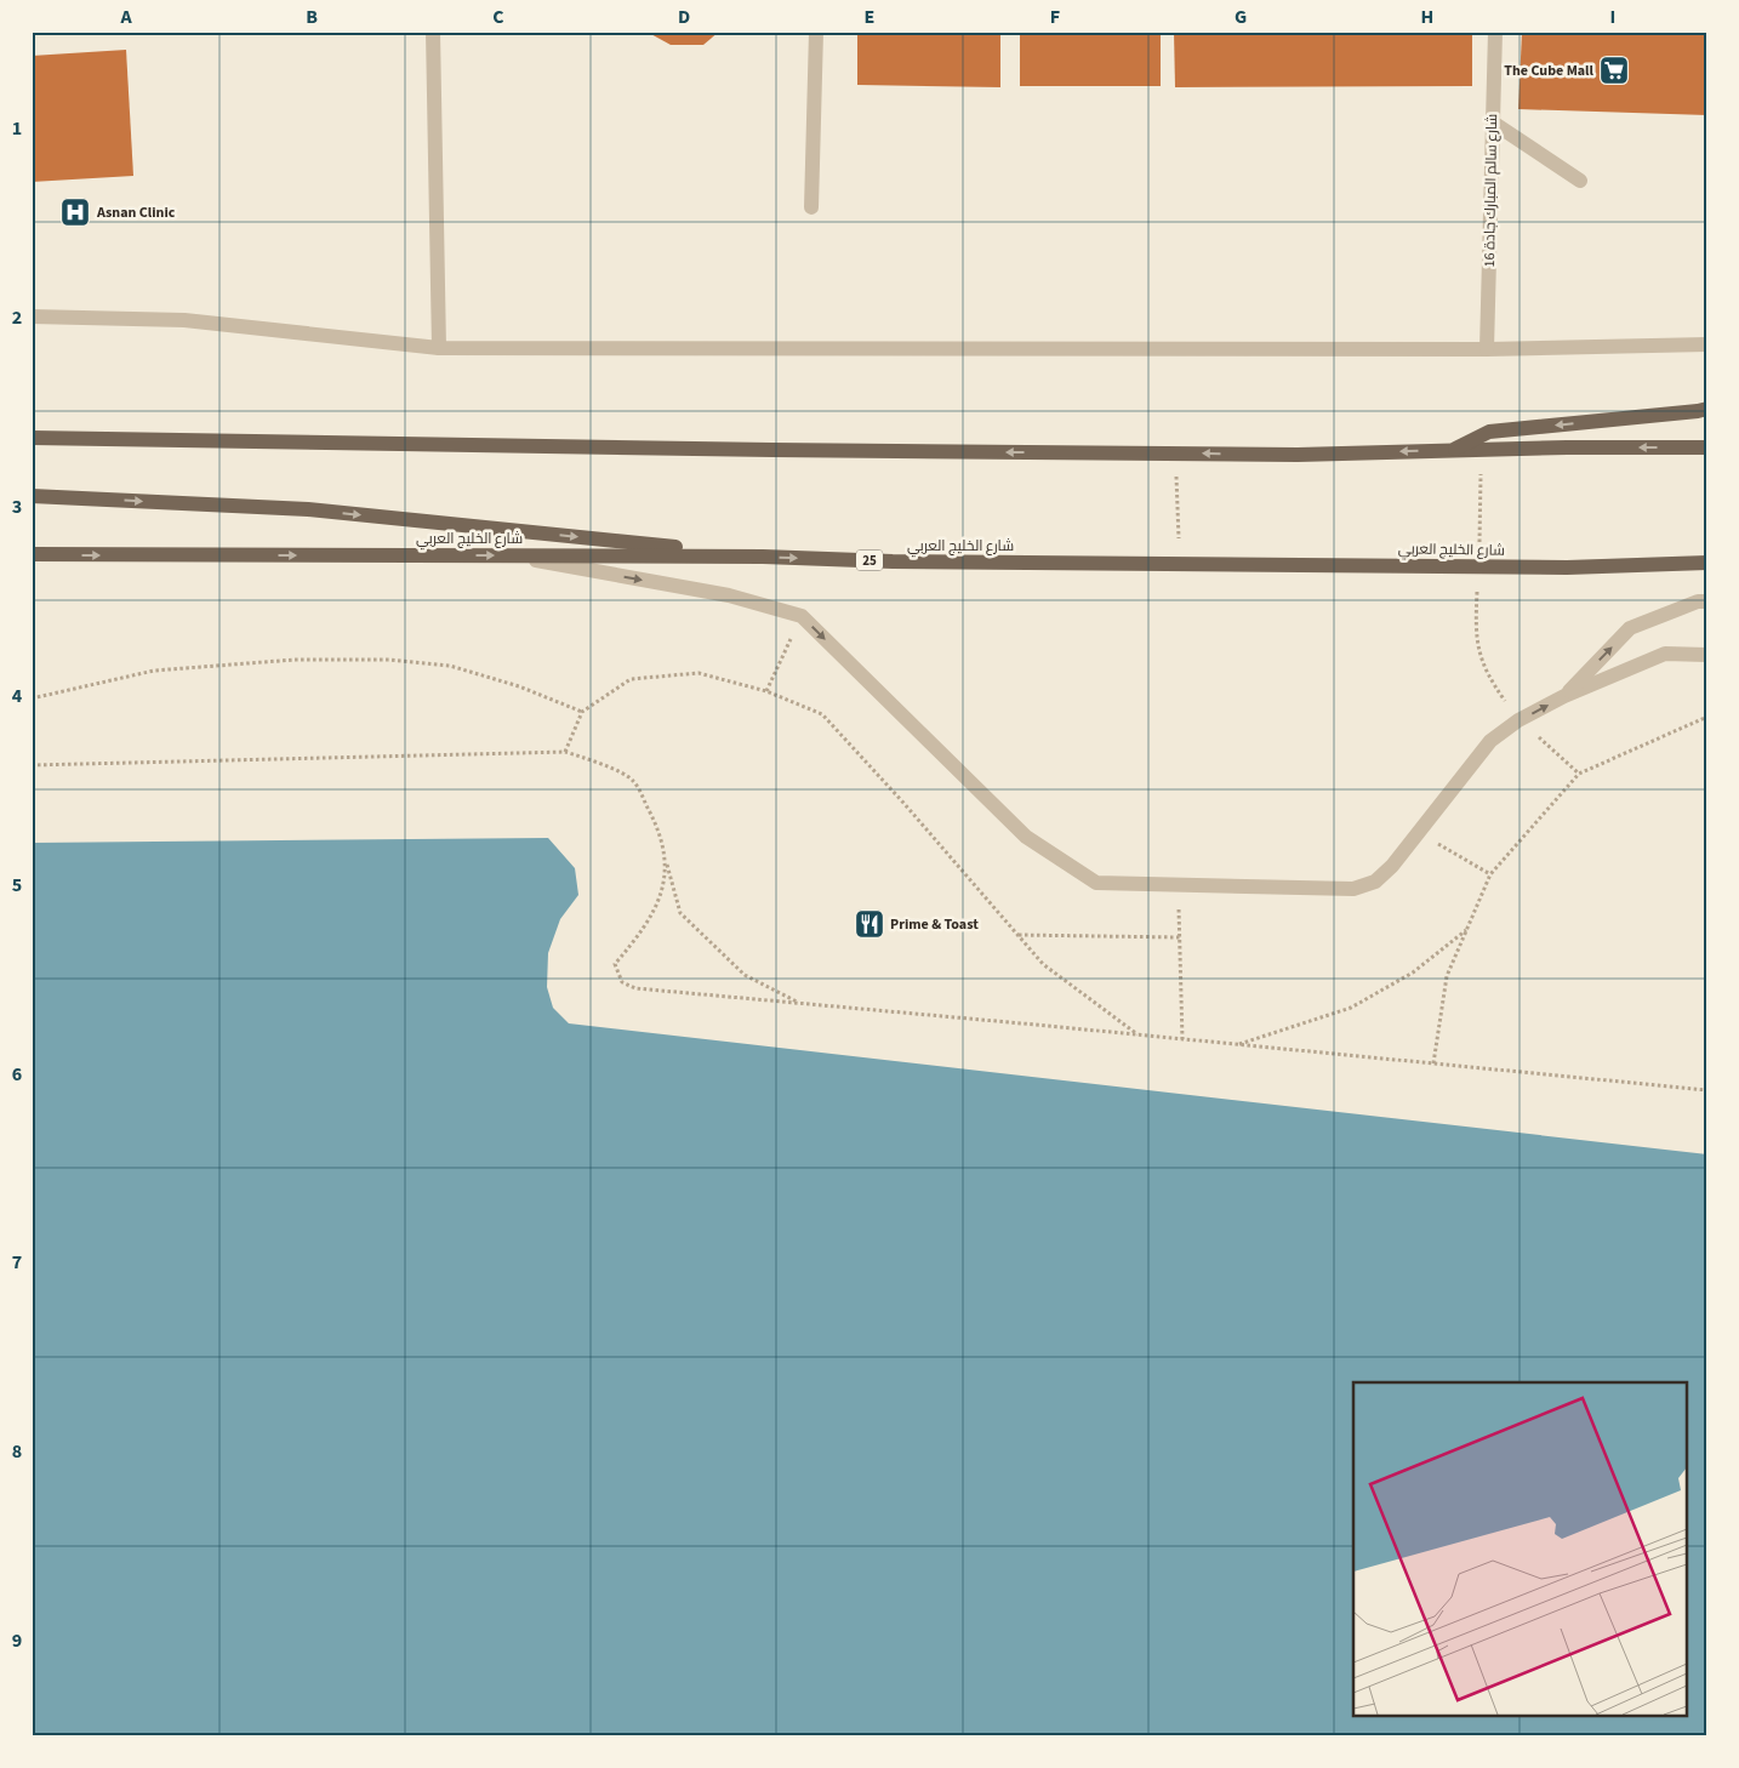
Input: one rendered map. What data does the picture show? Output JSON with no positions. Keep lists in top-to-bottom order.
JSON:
{
  "streets": {
    "main road": ["شارع الخليج العربي", "25"],
    "street": ["شارع سالم المبارك جادة 16"]
  },
  "places": {
    "supermarket": ["The Cube Mall"],
    "hospital": ["Asnan Clinic"],
    "restaurant": ["Prime & Toast"]
  },
  "grid": {
    "columns": [
      "A",
      "B",
      "C",
      "D",
      "E",
      "F",
      "G",
      "H",
      "I"
    ],
    "rows": [
      "1",
      "2",
      "3",
      "4",
      "5",
      "6",
      "7",
      "8",
      "9"
    ]
  }
}
